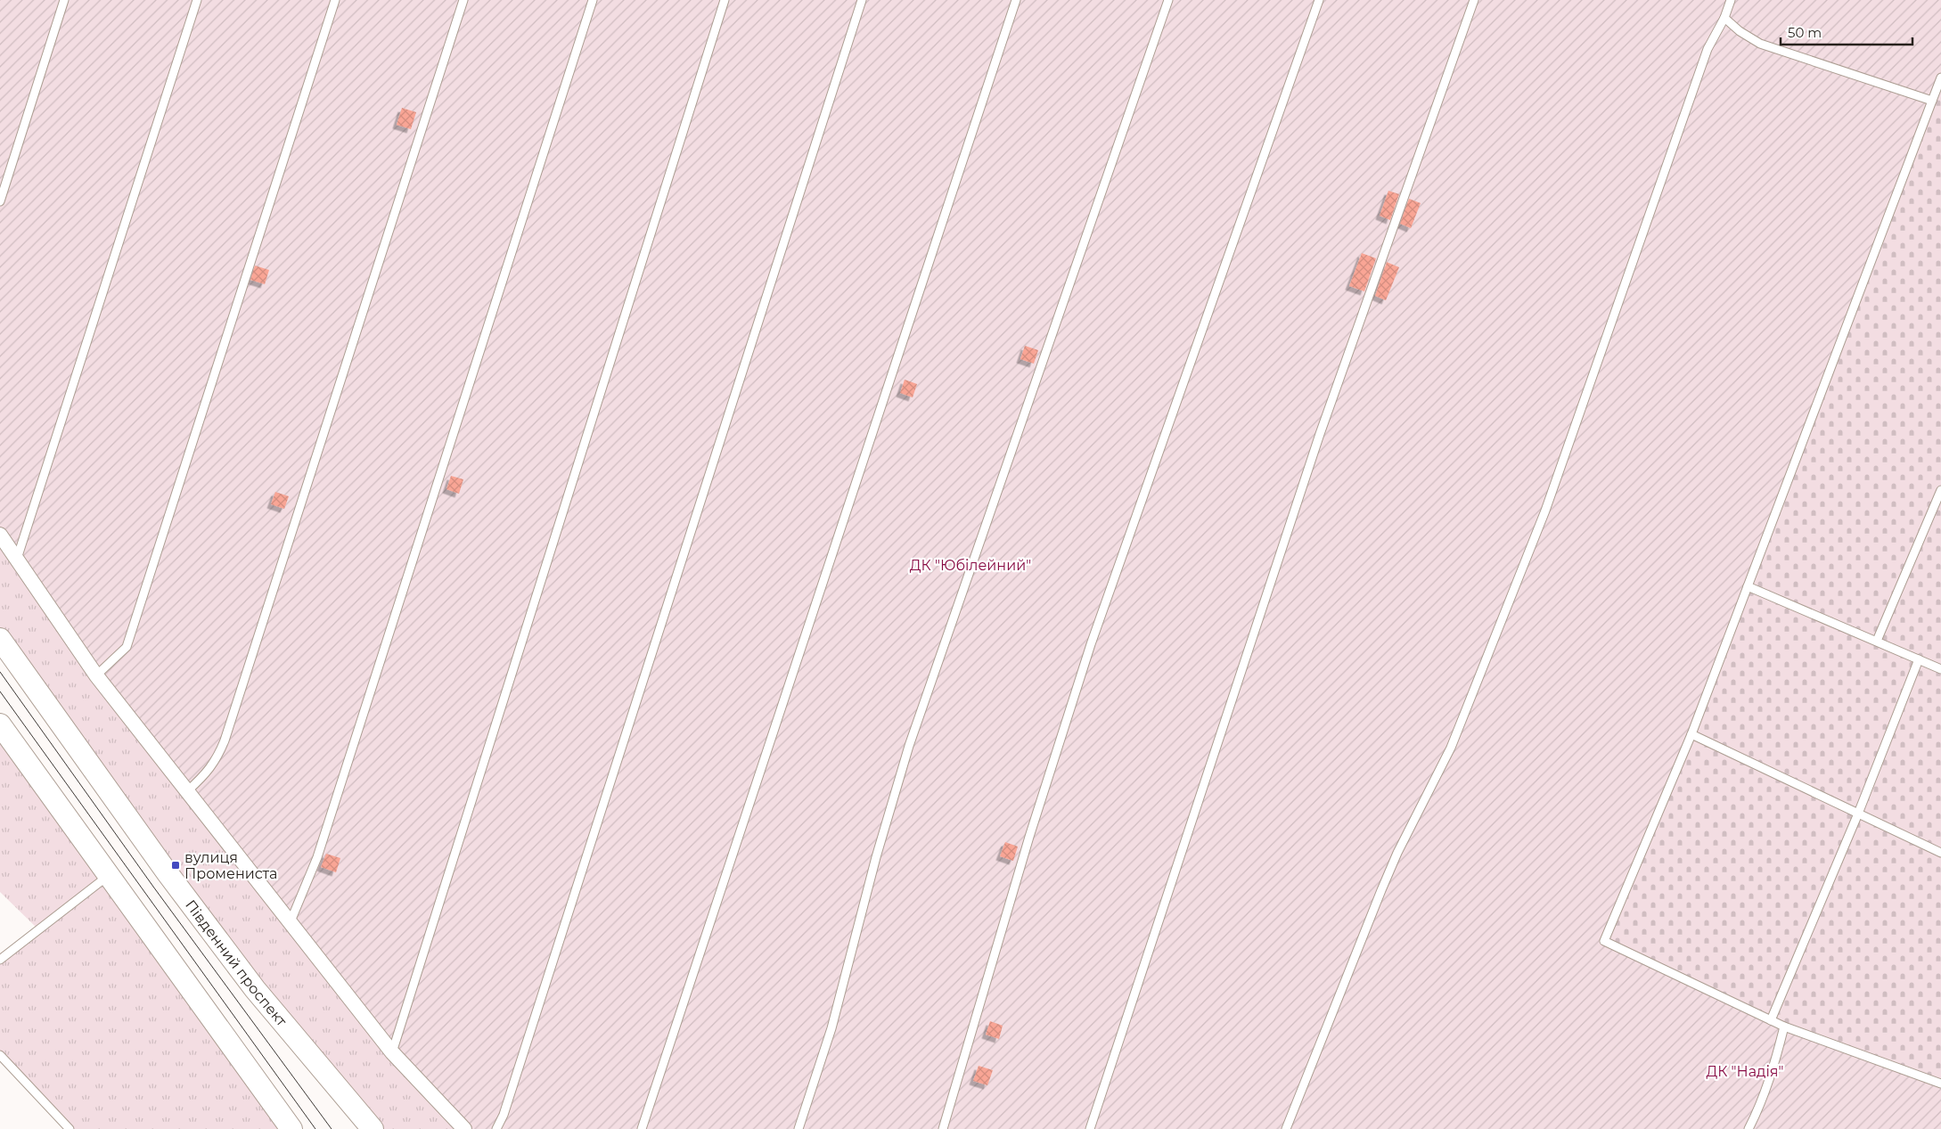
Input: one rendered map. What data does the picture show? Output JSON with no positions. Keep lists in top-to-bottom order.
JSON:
{
  "streets": {
    "main road": ["Південний проспект"]
  },
  "parks": ["ДК \"Юбілейний\"", "ДК \"Надія\""],
  "places": {
    "transit": ["вулиця Промениста"]
  },
  "scale_bar": "50 m"
}
